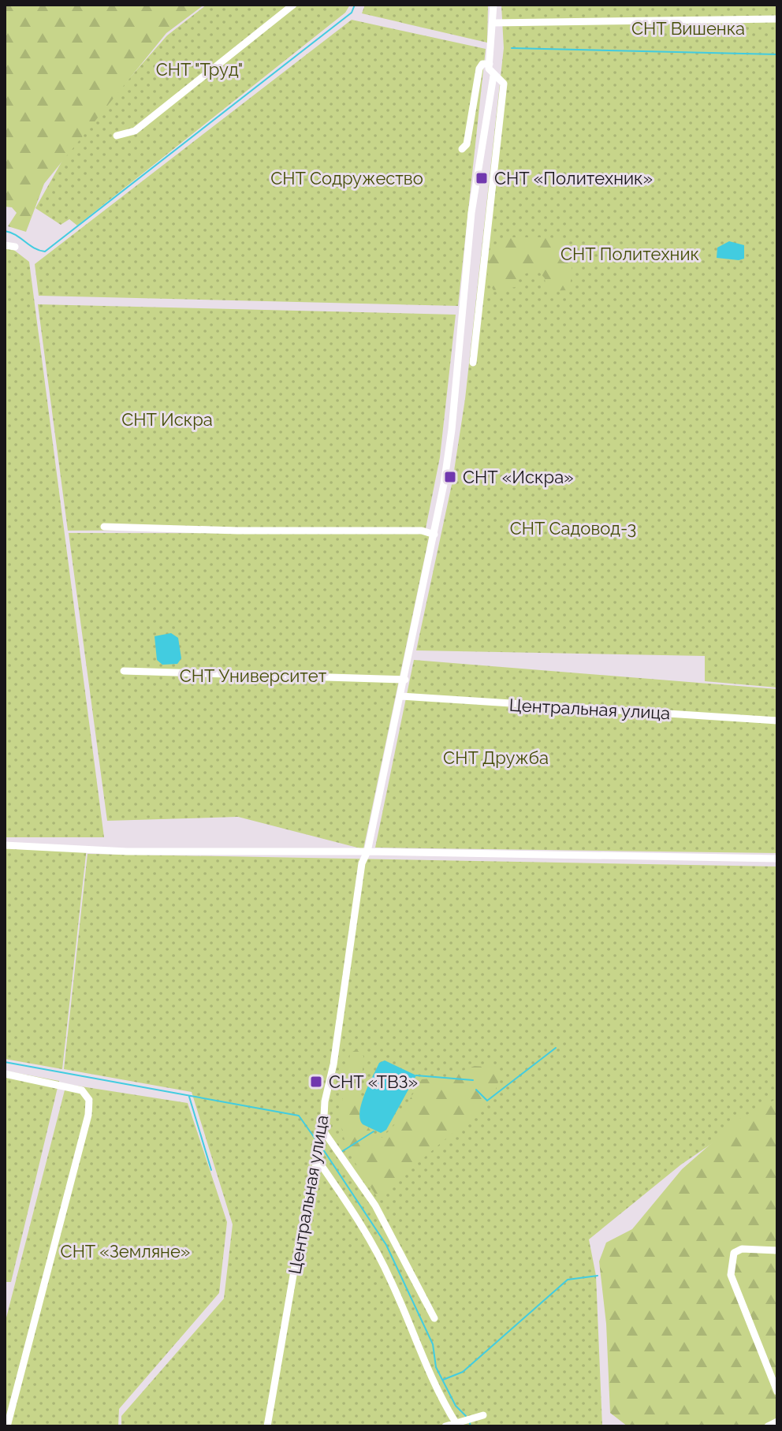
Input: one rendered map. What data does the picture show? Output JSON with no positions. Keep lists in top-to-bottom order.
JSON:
{
  "streets": {
    "street": ["Центральная улица"]
  },
  "parks": [
    "СНТ Вишенка",
    "СНТ \"Труд\"",
    "СНТ Содружество",
    "СНТ Политехник",
    "СНТ Искра",
    "СНТ Садовод-3",
    "СНТ Университет",
    "СНТ Дружба",
    "СНТ «Земляне»"
  ],
  "places": {
    "transit": ["СНТ «Политехник»", "СНТ «Искра»", "СНТ «ТВЗ»"]
  }
}
